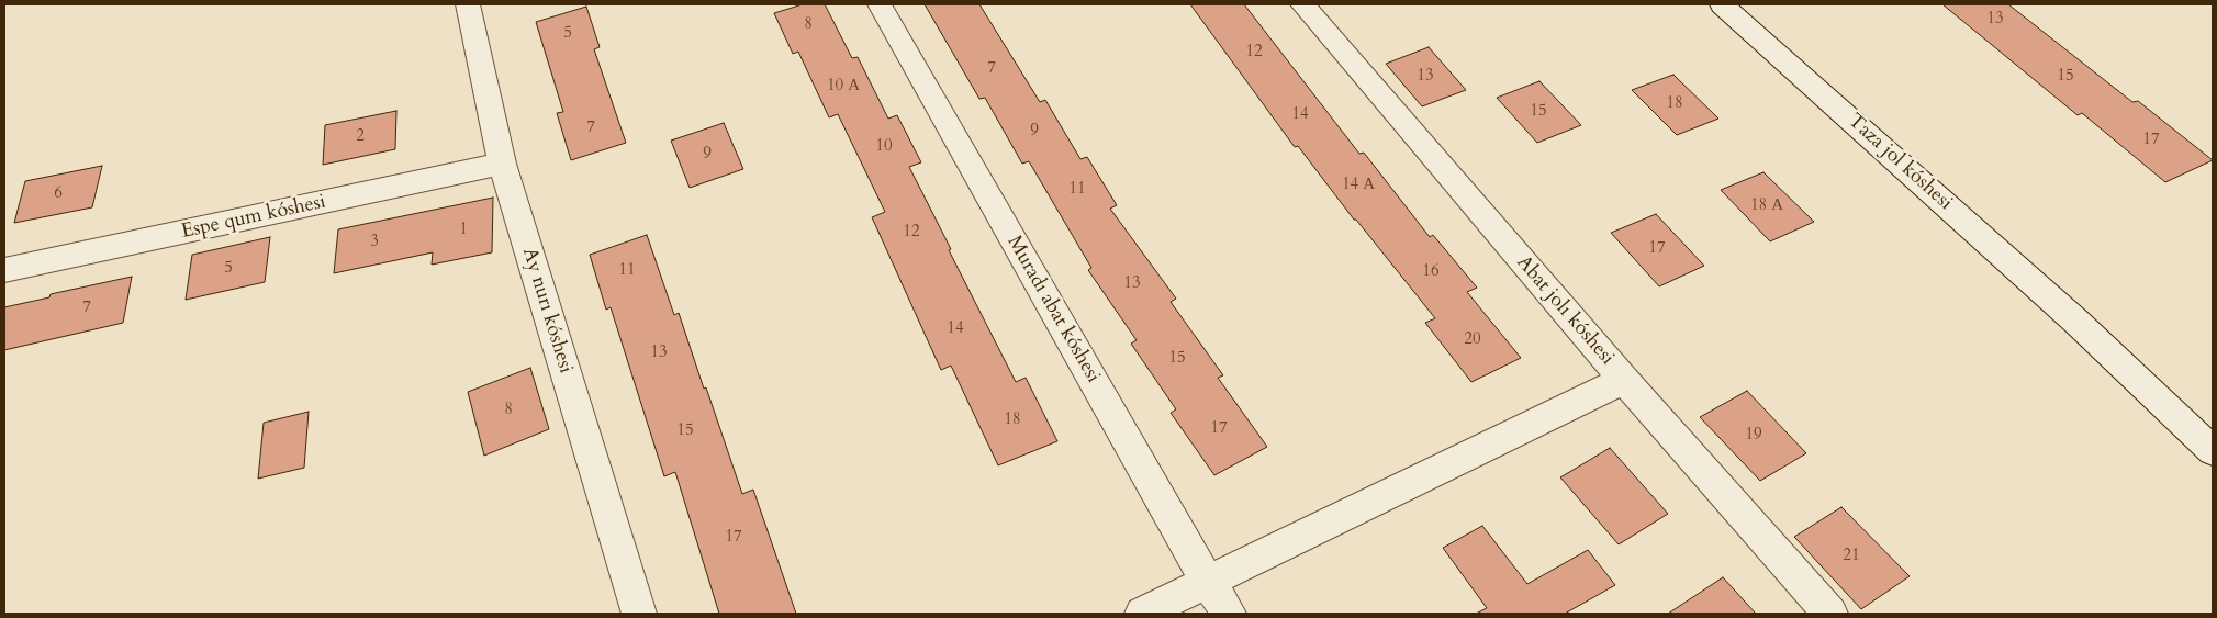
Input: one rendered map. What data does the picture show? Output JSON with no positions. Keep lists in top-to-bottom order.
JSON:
{
  "streets": {
    "street": [
      "Taza jol kóshesi",
      "Espe qum kóshesi",
      "Muradı abat kóshesi",
      "Ay nurı kóshesi",
      "Abat jolı kóshesi"
    ]
  },
  "crossings": [
    ["Espe qum kóshesi", "Ay nurı kóshesi"]
  ],
  "house_numbers": [
    "13",
    "8",
    "5",
    "12",
    "7",
    "13",
    "15",
    "10 А",
    "18",
    "15",
    "14",
    "7",
    "9",
    "2",
    "17",
    "10",
    "9",
    "14 А",
    "11",
    "6",
    "18 А",
    "1",
    "12",
    "3",
    "17",
    "5",
    "11",
    "16",
    "13",
    "7",
    "14",
    "20",
    "13",
    "15",
    "8",
    "18",
    "17",
    "15",
    "19",
    "17",
    "21"
  ]
}
